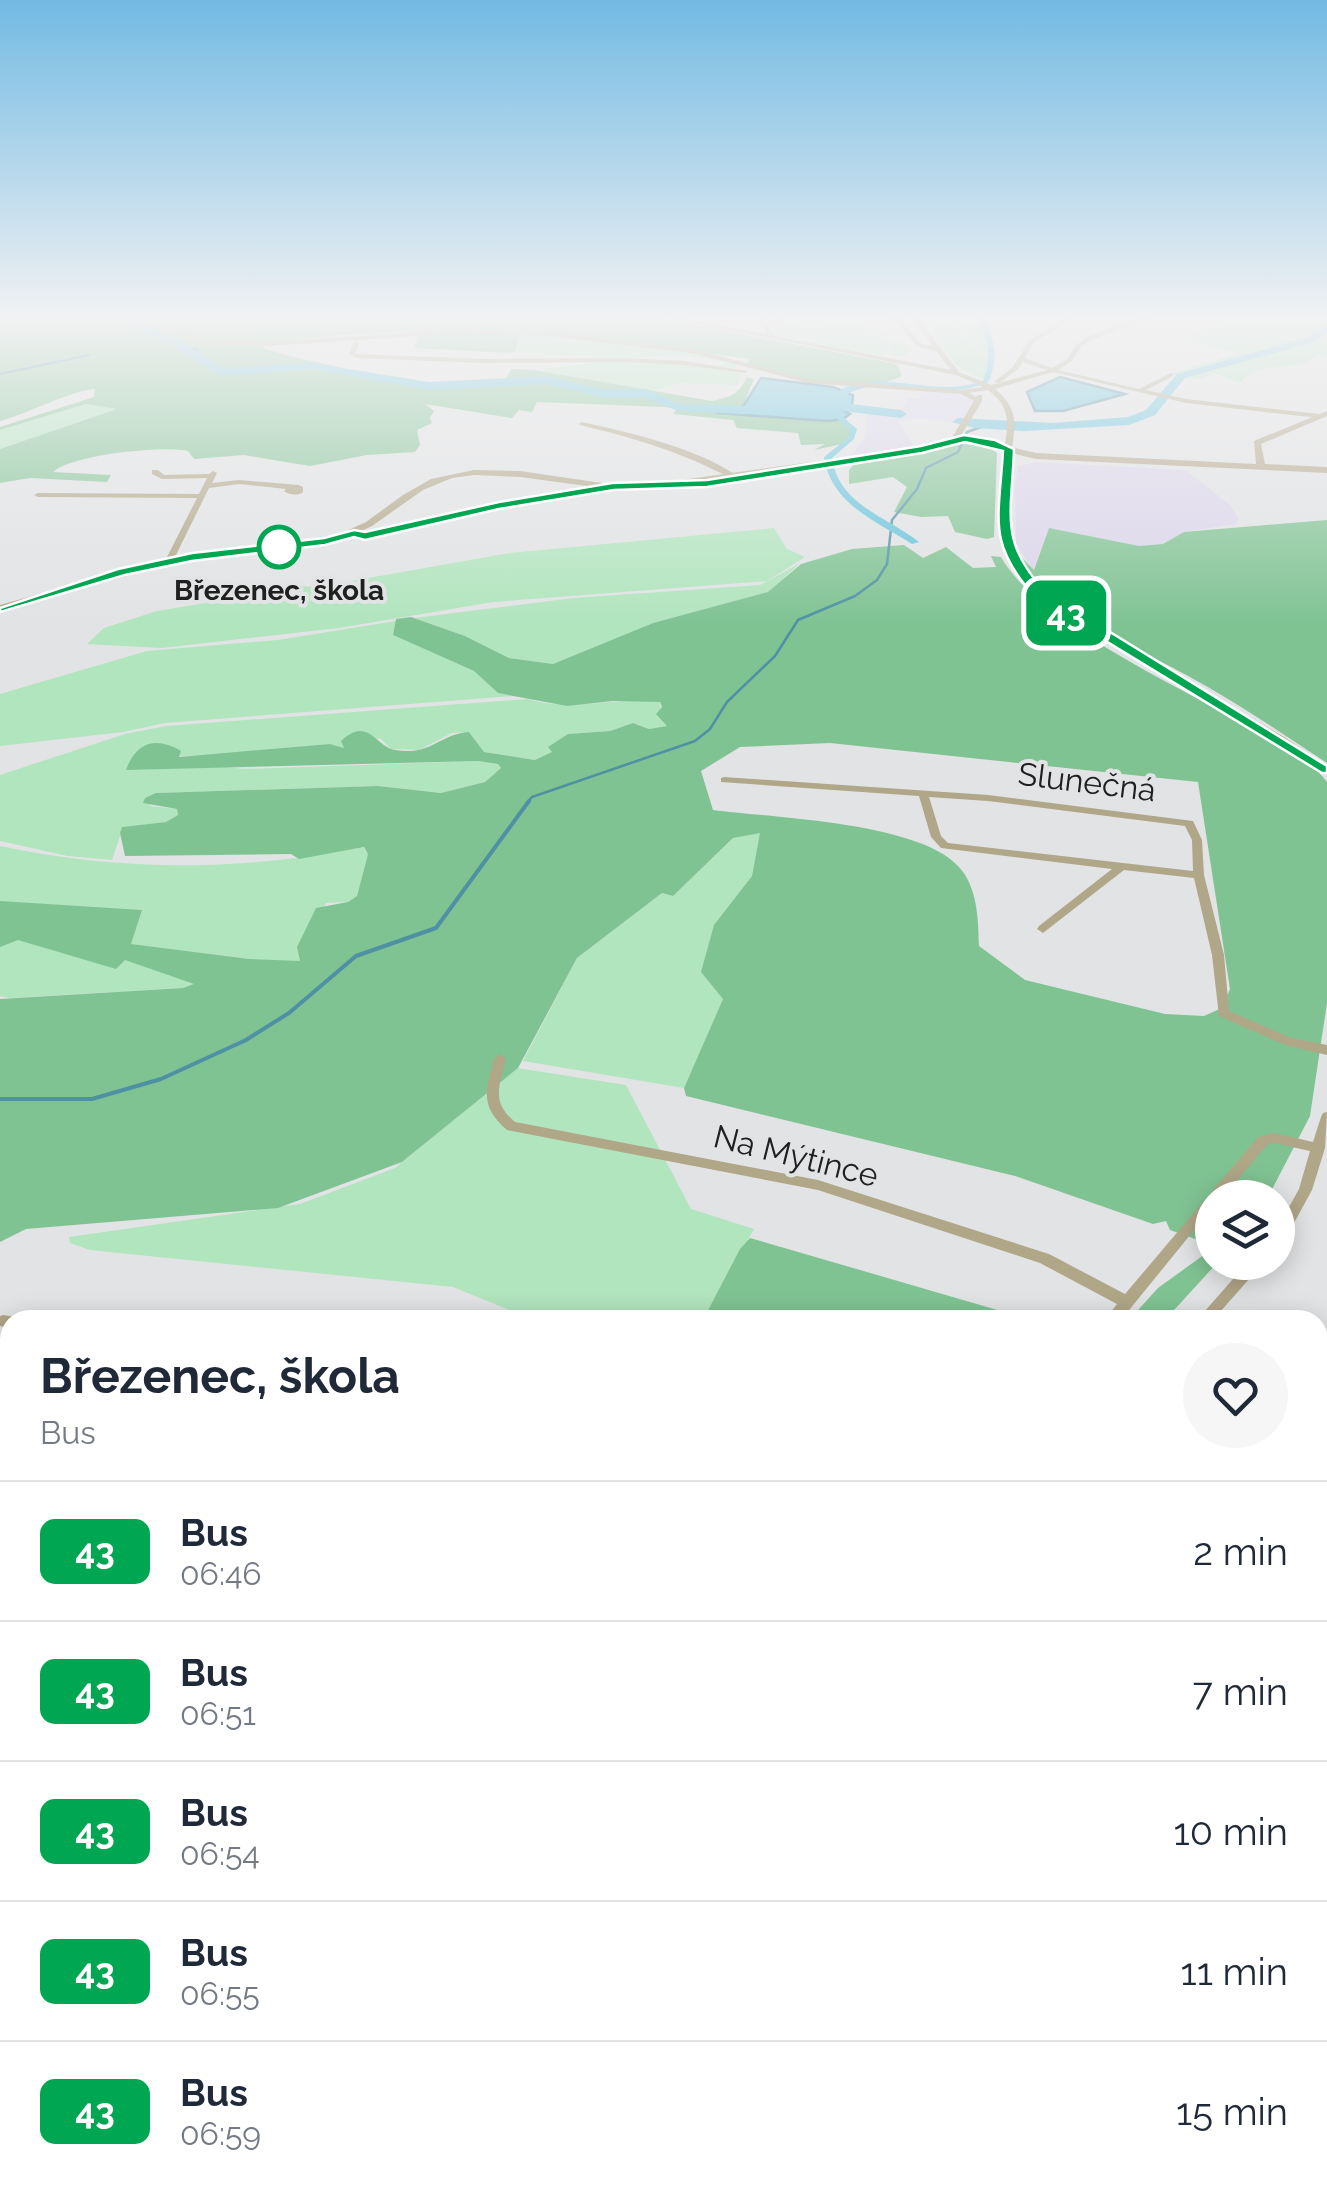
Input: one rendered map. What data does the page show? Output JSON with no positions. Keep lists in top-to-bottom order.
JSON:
{
  "streets": {
    "street": ["Slunečná", "Na Mýtince"]
  },
  "places": ["Březenec, škola"],
  "lines": ["bus line 43"],
  "page": {
    "on_map": "43",
    "heading": ["Březenec, škola", "Bus"],
    "list": [
      {
        "mark": "43",
        "name": "Bus",
        "note": "06:46",
        "value": "2 min"
      },
      {
        "mark": "43",
        "name": "Bus",
        "note": "06:51",
        "value": "7 min"
      },
      {
        "mark": "43",
        "name": "Bus",
        "note": "06:54",
        "value": "10 min"
      },
      {
        "mark": "43",
        "name": "Bus",
        "note": "06:55",
        "value": "11 min"
      },
      {
        "mark": "43",
        "name": "Bus",
        "note": "06:59",
        "value": "15 min"
      }
    ]
  }
}
